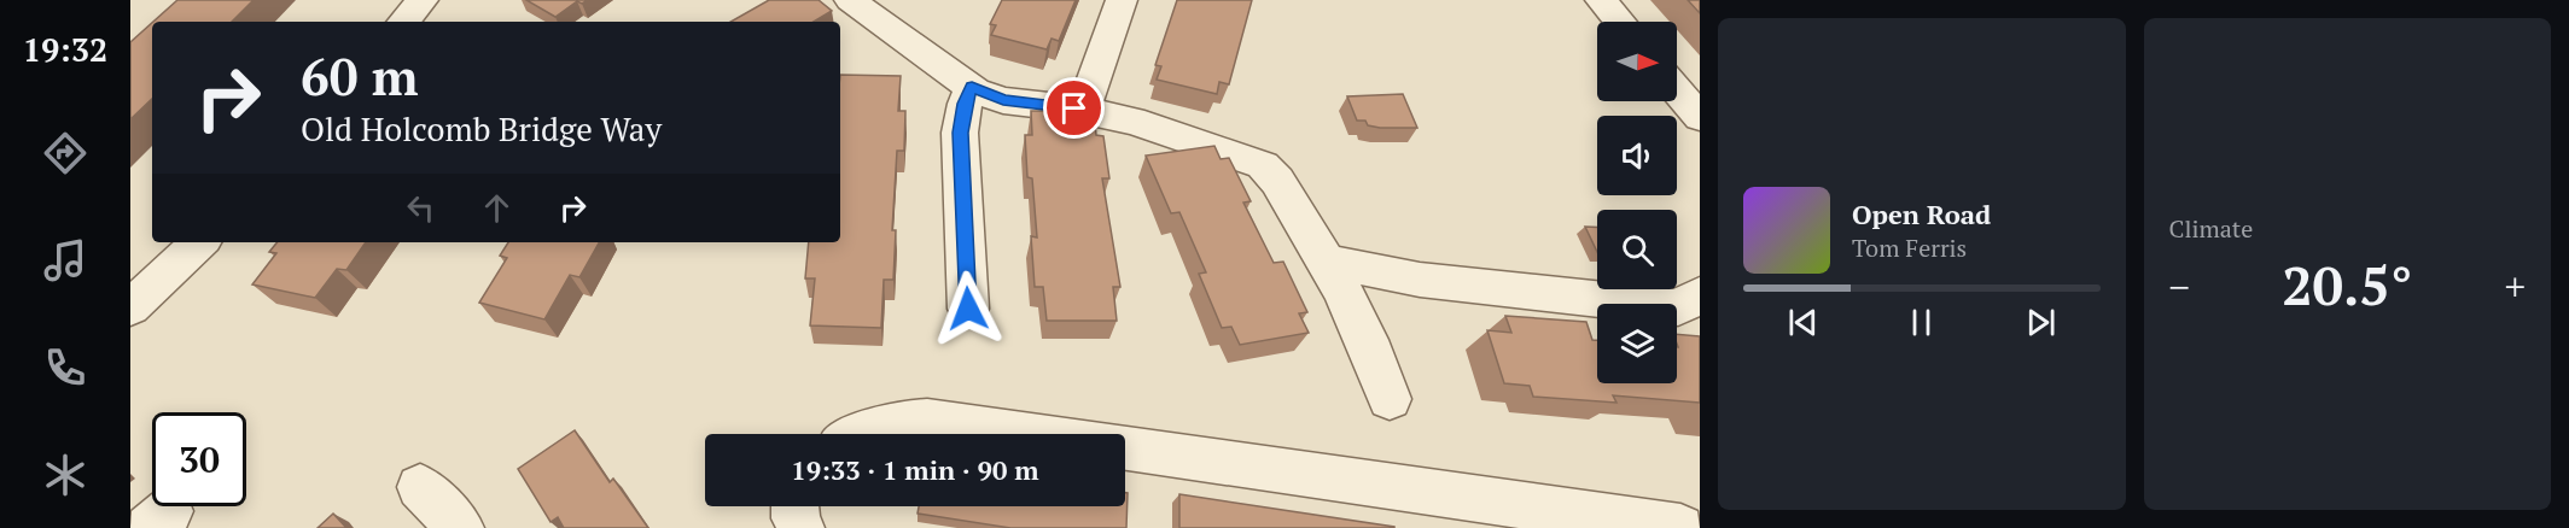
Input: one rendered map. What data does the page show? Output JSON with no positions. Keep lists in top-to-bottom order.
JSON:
{
  "north": "right",
  "page": {
    "tabs": "19:32",
    "tile": "Climate",
    "turn": ["60 m", "Old Holcomb Bridge Way"],
    "song": ["Open Road", "Tom Ferris"],
    "heat": ["−", "20.5°", "+"],
    "limit": "30",
    "trip": "19:33 · 1 min · 90 m"
  }
}
